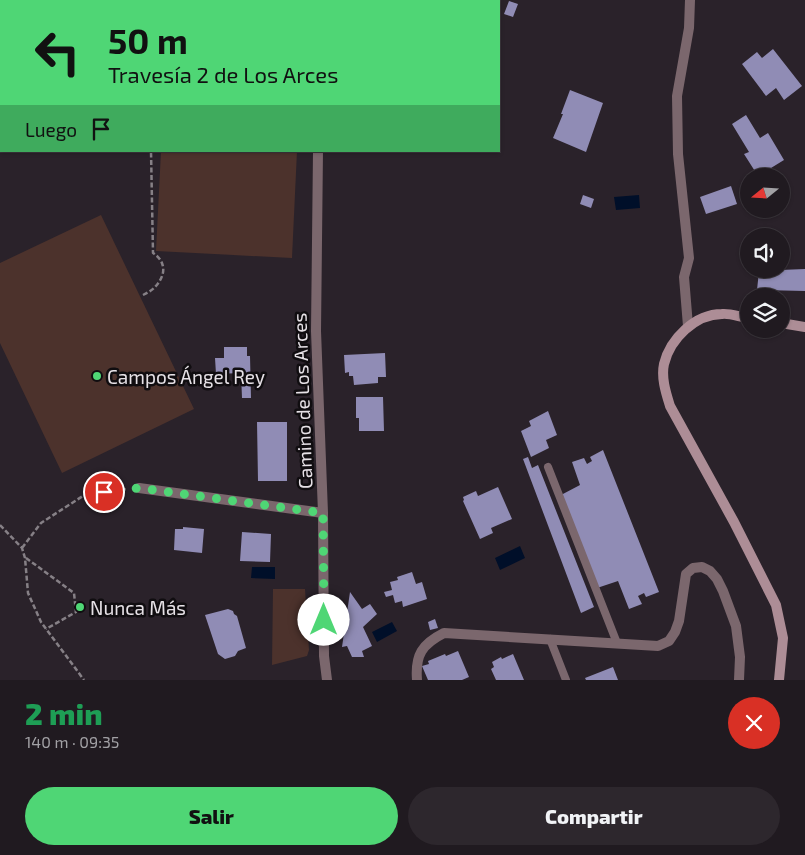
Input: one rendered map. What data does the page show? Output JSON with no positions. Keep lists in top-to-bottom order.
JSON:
{
  "streets": {
    "street": ["Camino de Los Arces"]
  },
  "places": ["Campos Ángel Rey", "Nunca Más"],
  "north": "left",
  "page": {
    "turn": ["50 m", "Travesía 2 de Los Arces"],
    "then": "Luego",
    "heading": ["2 min", "140 m · 09:35"],
    "buttons": ["Salir", "Compartir"]
  }
}
